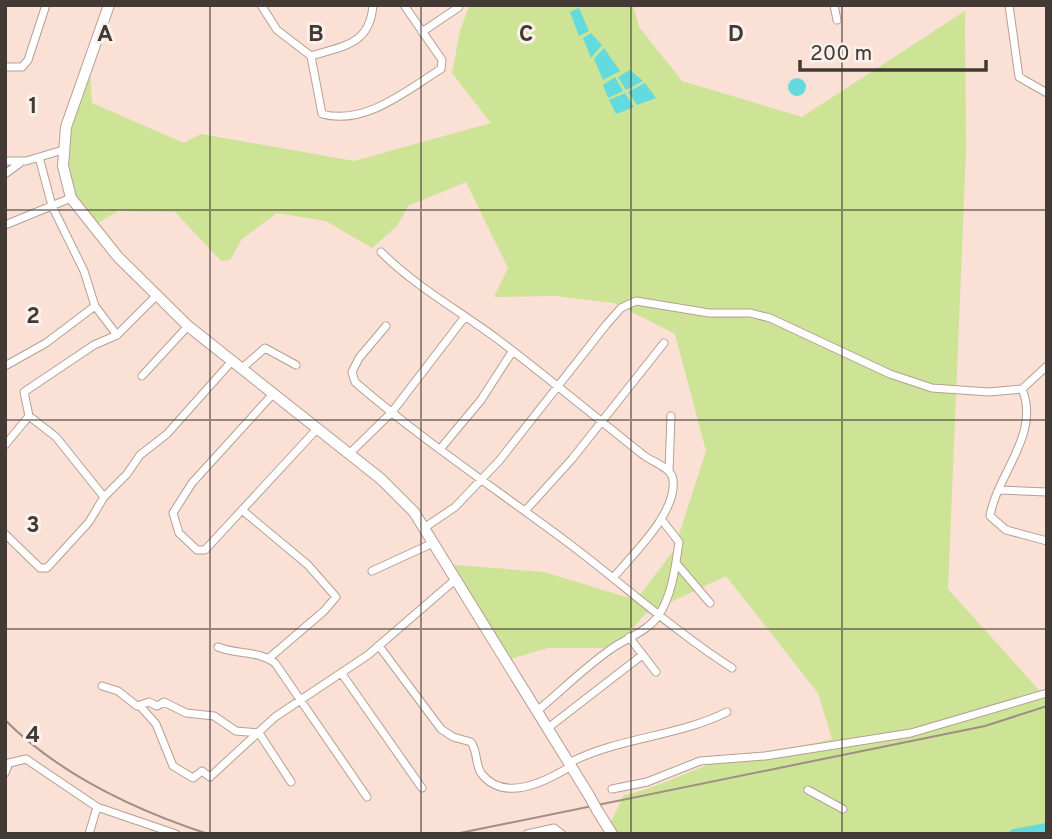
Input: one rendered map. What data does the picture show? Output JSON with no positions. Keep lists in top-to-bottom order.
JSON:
{
  "scale_bar": "200 m",
  "grid": {
    "columns": [
      "A",
      "B",
      "C",
      "D"
    ],
    "rows": [
      "1",
      "2",
      "3",
      "4"
    ]
  }
}
